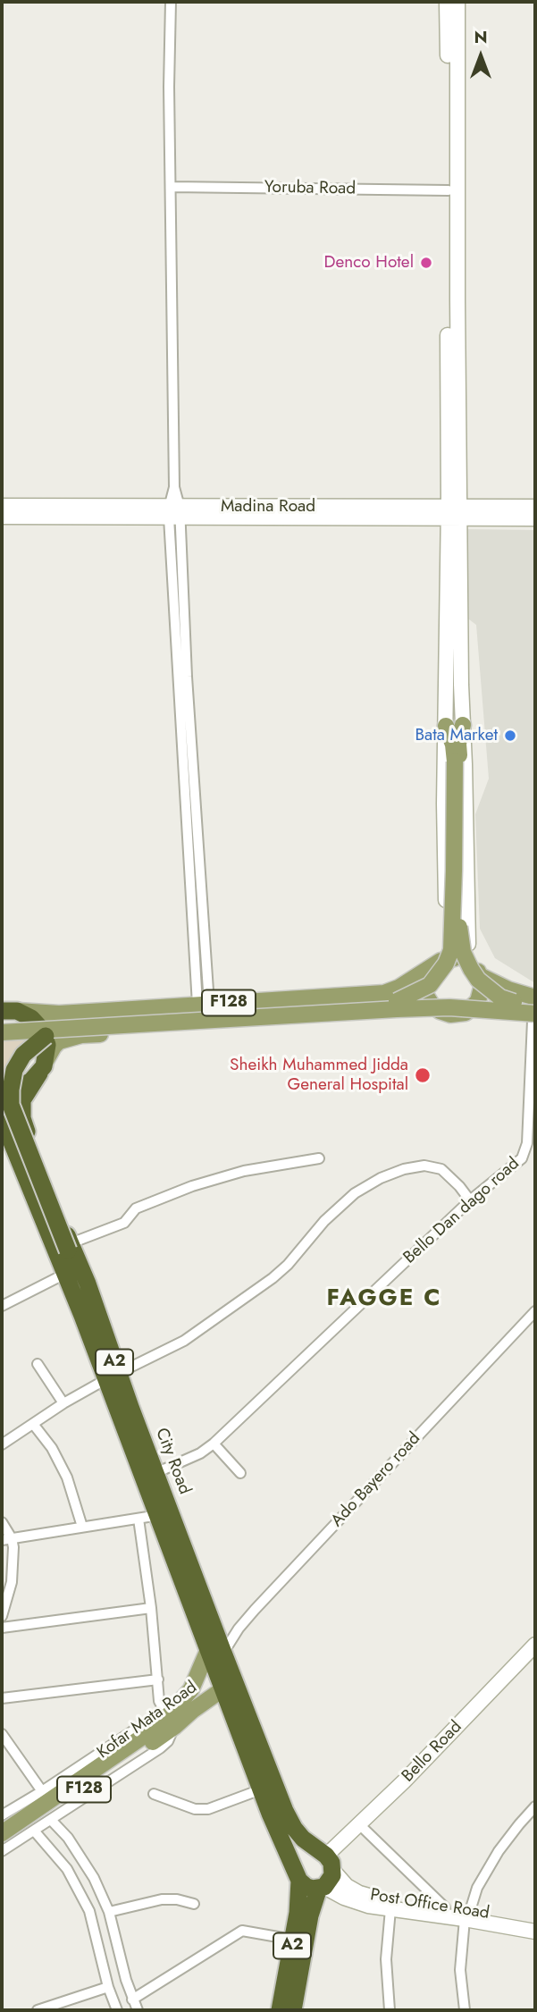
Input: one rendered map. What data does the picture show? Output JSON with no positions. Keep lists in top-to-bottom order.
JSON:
{
  "streets": {
    "highway": ["A2", "City Road"],
    "main road": [
      "Madina Road",
      "F128",
      "Kofar Mata Road",
      "Bello Road",
      "Post Office Road"
    ],
    "street": ["Yoruba Road", "Bello Dan dago road", "Ado Bayero road"]
  },
  "crossings": [
    ["F128", "Bello Dan dago road"],
    ["Bello Dan dago road", "City Road"],
    ["A2", "City Road"],
    ["A2", "Bello Road"],
    ["A2", "Post Office Road"],
    ["City Road", "Ado Bayero road"],
    ["City Road", "Kofar Mata Road"],
    ["City Road", "Bello Road"],
    ["City Road", "Post Office Road"],
    ["Ado Bayero road", "Kofar Mata Road"],
    ["Bello Road", "Post Office Road"]
  ],
  "districts": ["FAGGE C"],
  "places": ["Denco Hotel", "Bata Market", "Sheikh Muhammed Jidda General Hospital"],
  "north": "top"
}
